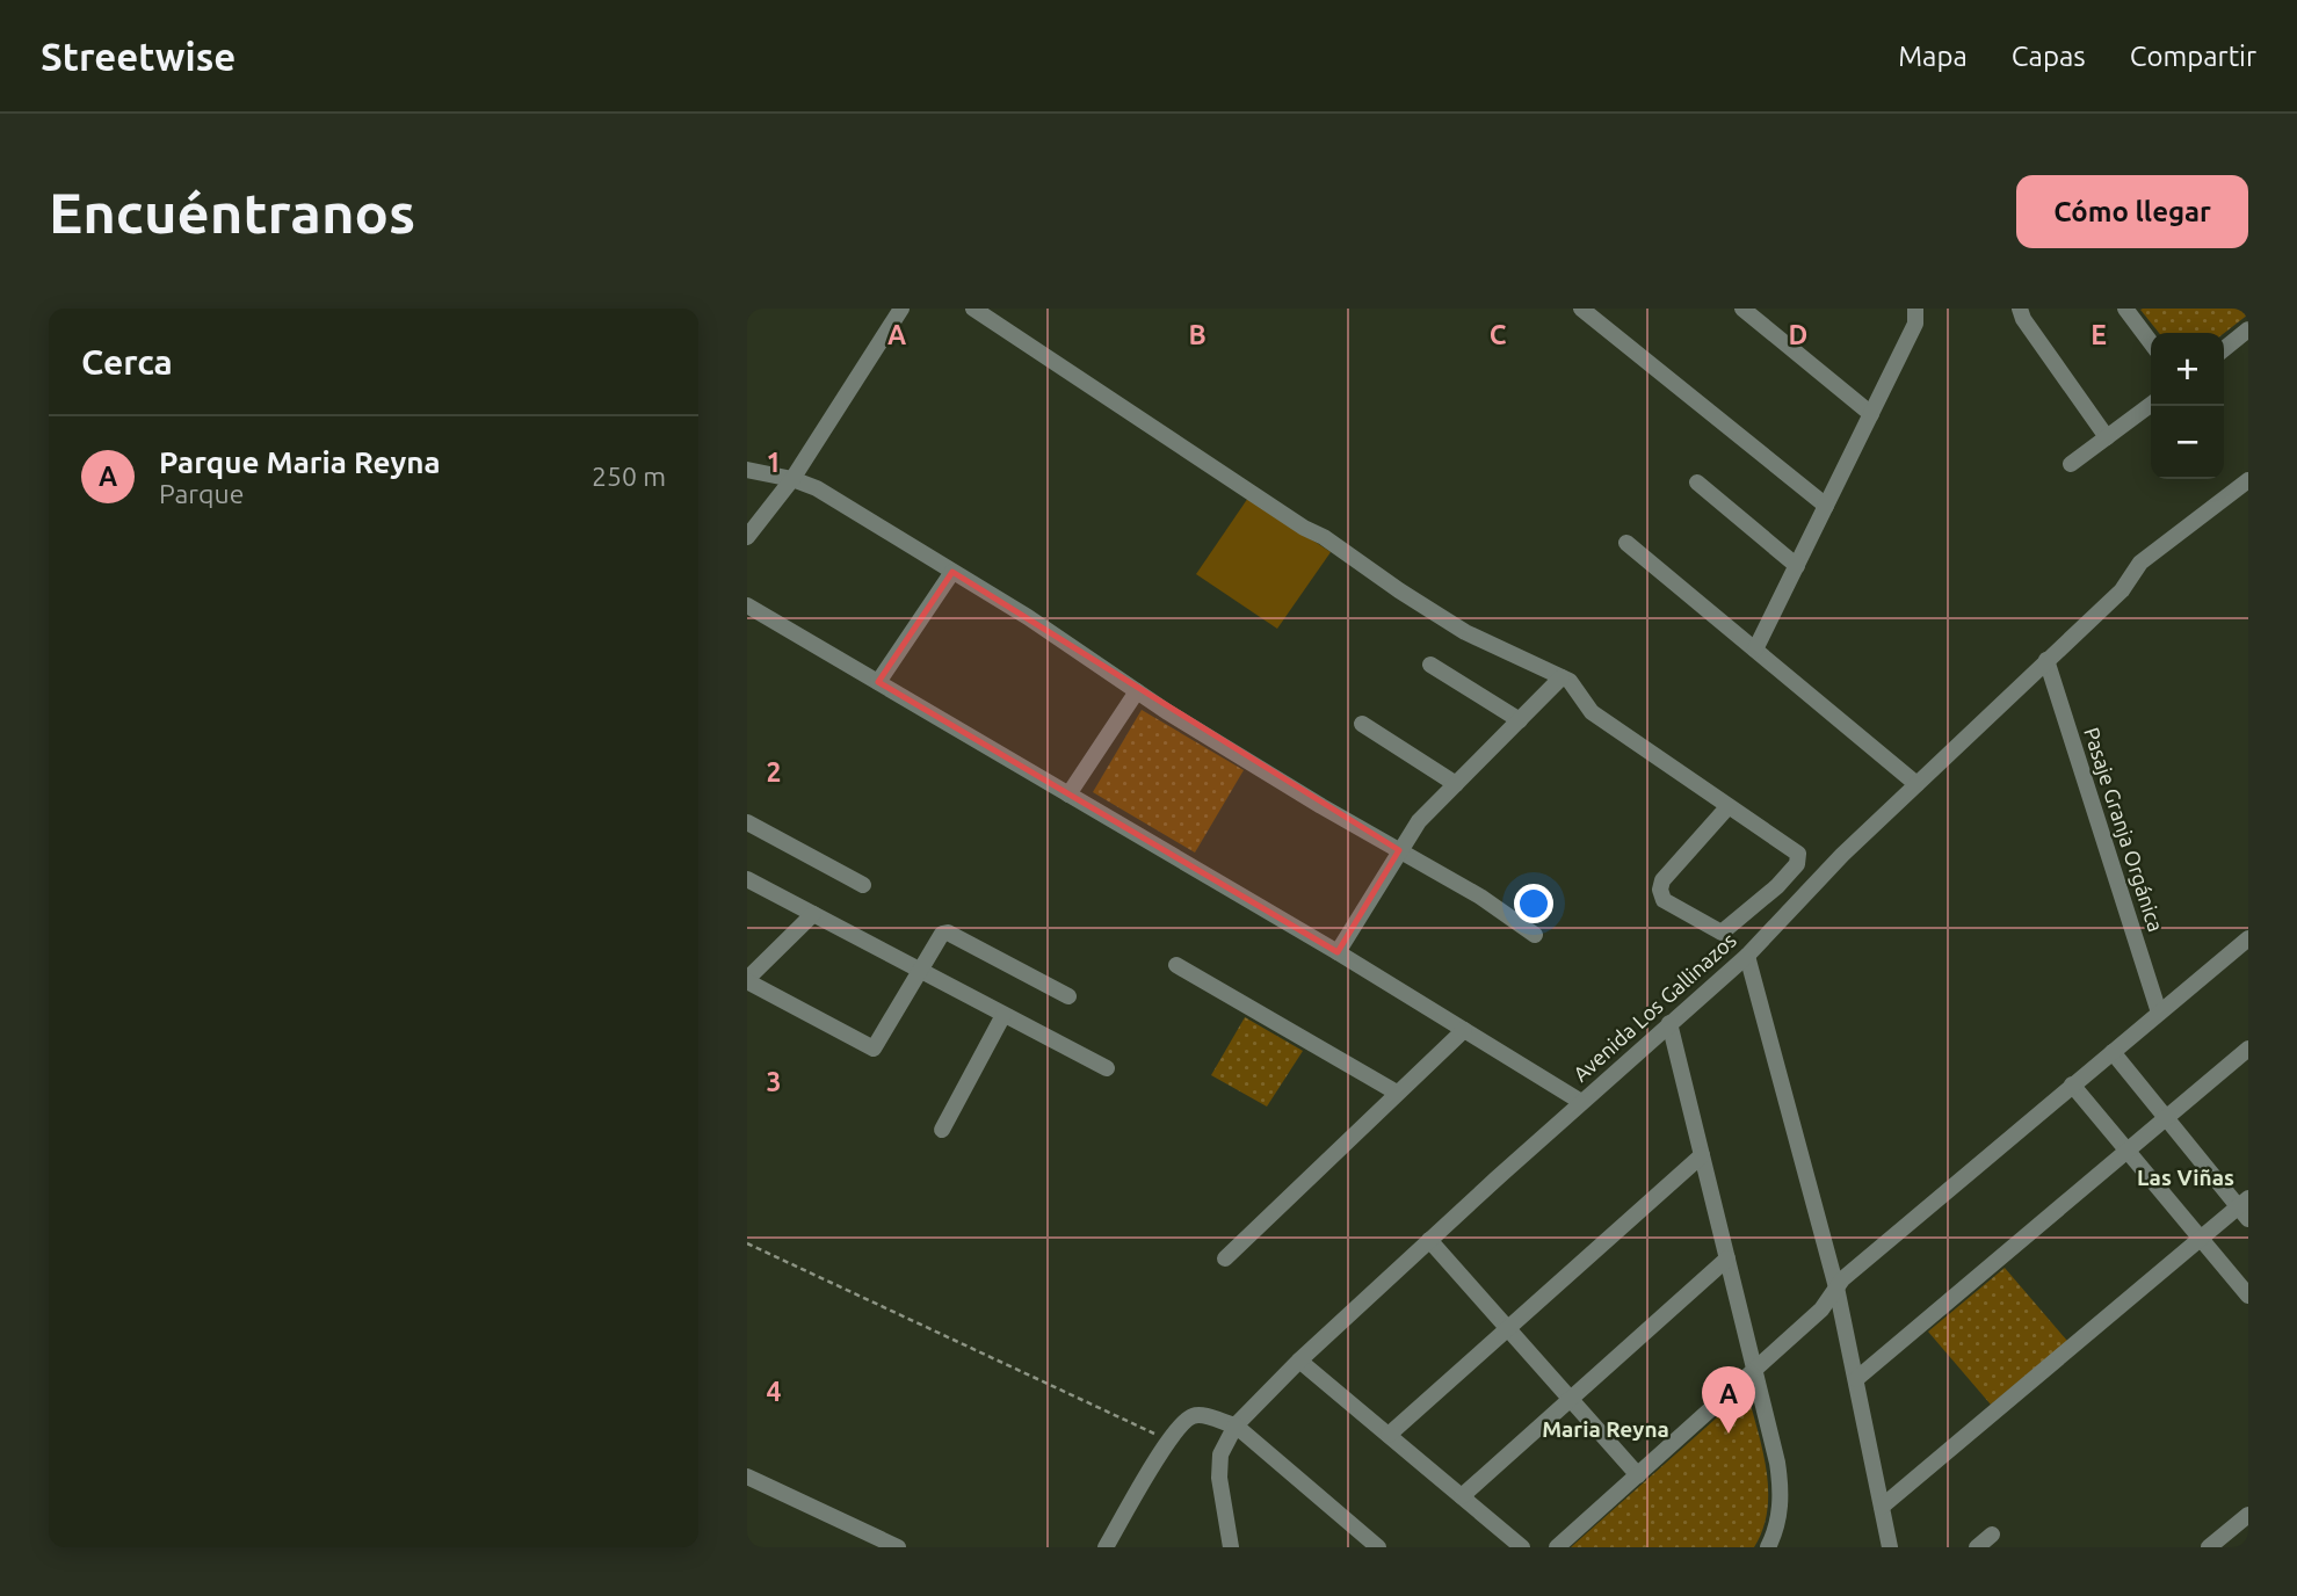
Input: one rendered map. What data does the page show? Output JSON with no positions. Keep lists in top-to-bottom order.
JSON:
{
  "streets": {
    "street": ["Pasaje Granja Orgánica", "Avenida Los Gallinazos"]
  },
  "crossings": [
    ["Pasaje Granja Orgánica", "Avenida Los Gallinazos"]
  ],
  "districts": ["Las Viñas", "Maria Reyna"],
  "page": {
    "header": "Streetwise",
    "nav": ["Mapa", "Capas", "Compartir"],
    "buttons": "Cómo llegar",
    "title": "Encuéntranos",
    "heading": "Cerca",
    "map_buttons": ["+", "−"],
    "list": [
      {
        "mark": "A",
        "name": "Parque Maria Reyna",
        "note": "Parque",
        "value": "250 m"
      }
    ],
    "pins": "A"
  },
  "grid": {
    "columns": [
      "A",
      "B",
      "C",
      "D",
      "E"
    ],
    "rows": [
      "1",
      "2",
      "3",
      "4"
    ]
  }
}
